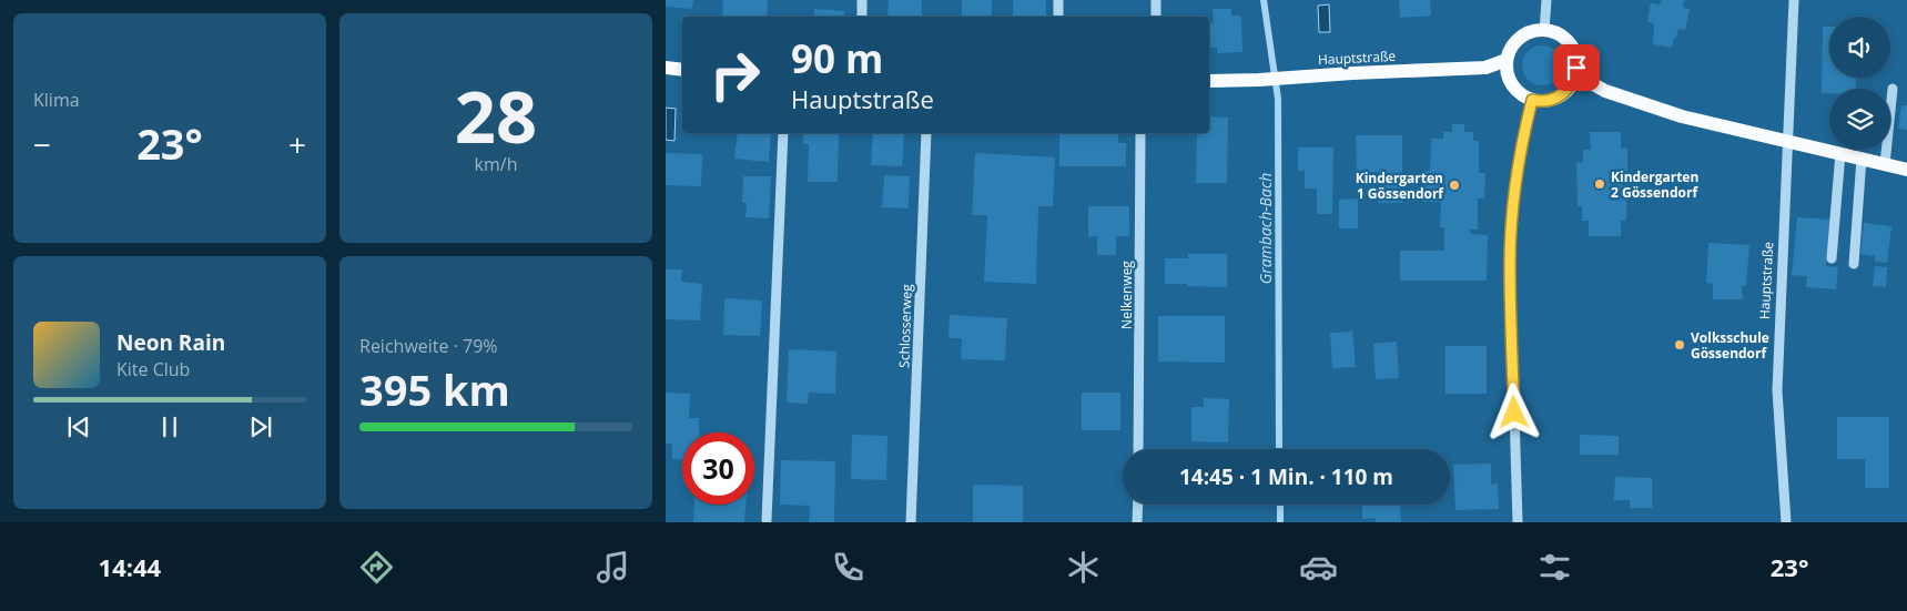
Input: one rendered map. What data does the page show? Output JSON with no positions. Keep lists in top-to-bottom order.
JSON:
{
  "streets": {
    "main road": ["Hauptstraße"],
    "street": ["Nelkenweg", "Schlosserweg"]
  },
  "water": ["Grambach-Bach"],
  "places": ["Kindergarten 2 Gössendorf", "Kindergarten 1 Gössendorf", "Volksschule Gössendorf"],
  "page": {
    "tile": [
      "Klima",
      ["28", "km/h"],
      ["Reichweite · 79%", "395 km"]
    ],
    "turn": ["90 m", "Hauptstraße"],
    "heat": ["−", "23°", "+"],
    "song": ["Neon Rain", "Kite Club"],
    "limit": "30",
    "trip": "14:45 · 1 Min. · 110 m",
    "tabs": ["14:44", "23°"]
  }
}
